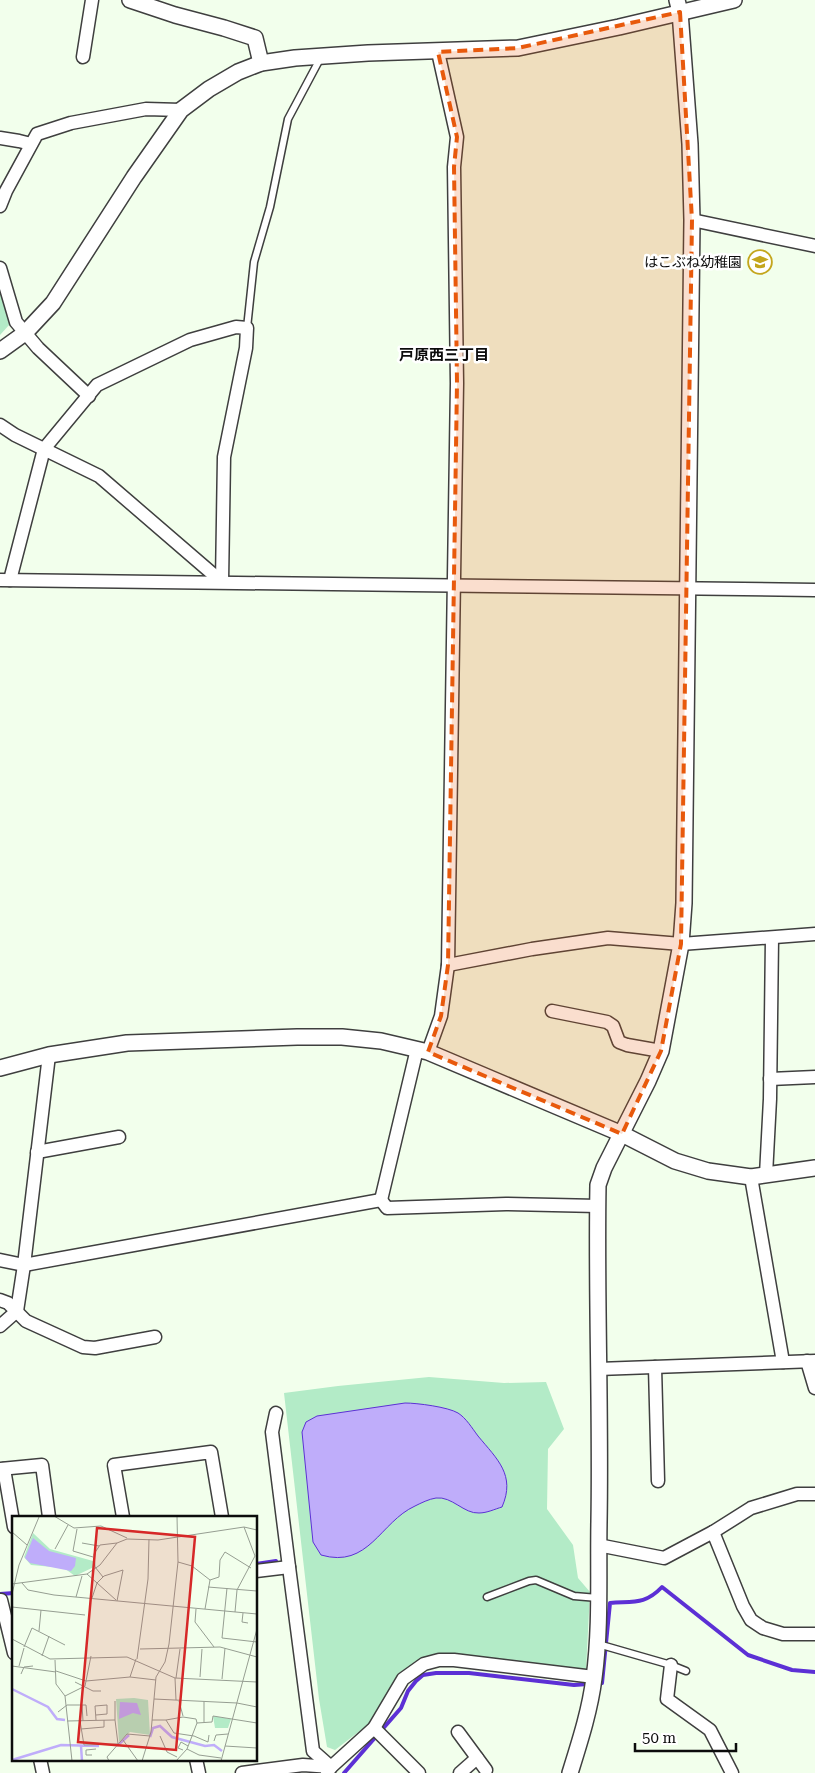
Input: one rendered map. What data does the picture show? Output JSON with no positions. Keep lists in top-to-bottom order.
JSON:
{
  "districts": ["戸原西三丁目"],
  "places": {
    "school or university": ["はこぶね幼稚園"]
  },
  "scale_bar": "50 m"
}
